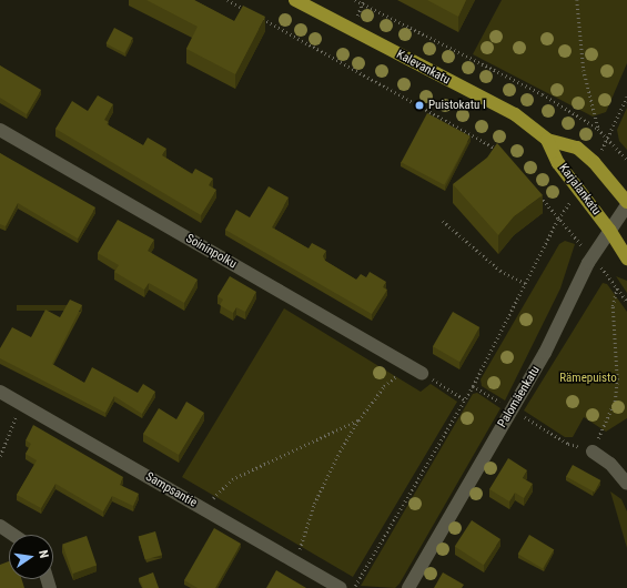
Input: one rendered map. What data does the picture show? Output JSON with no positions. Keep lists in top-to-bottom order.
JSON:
{
  "streets": {
    "main road": ["Kalevankatu", "Karjalankatu"],
    "street": ["Soininpolku", "Palomäenkatu", "Sampsantie"]
  },
  "crossings": [
    ["Kalevankatu", "Karjalankatu"],
    ["Karjalankatu", "Palomäenkatu"]
  ],
  "parks": ["Rämepuisto"],
  "places": ["Puistokatu I"],
  "north": "right"
}
